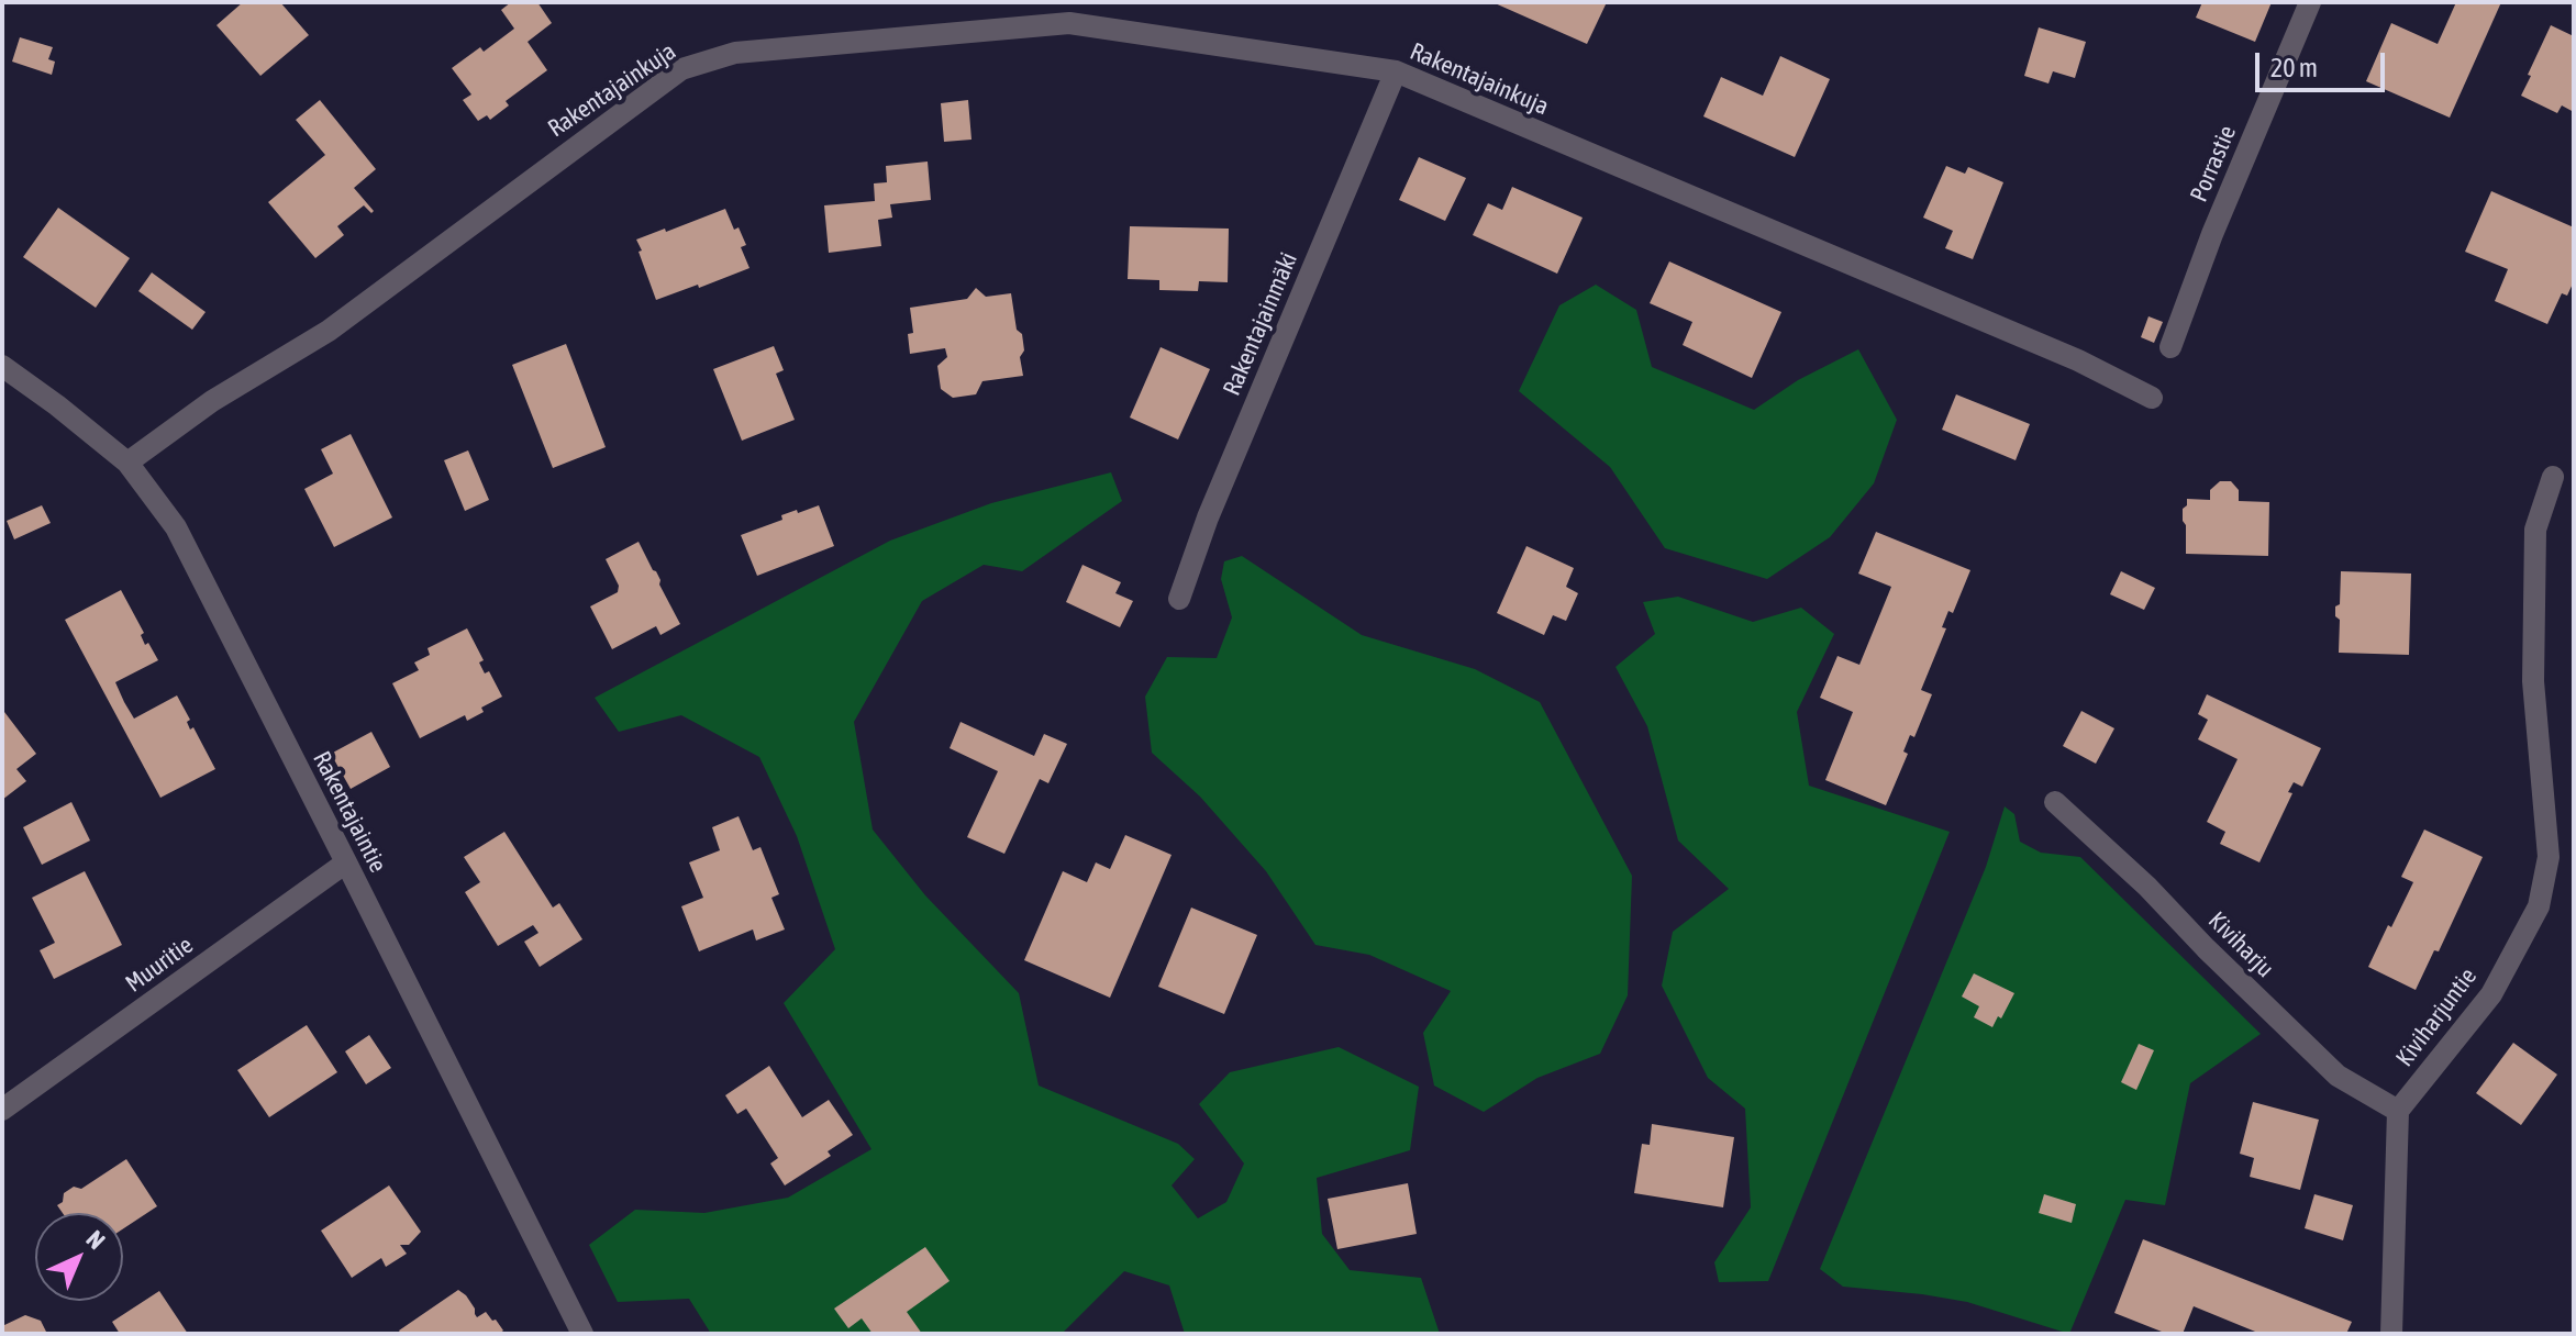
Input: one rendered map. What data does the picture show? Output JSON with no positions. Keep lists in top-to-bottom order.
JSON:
{
  "streets": {
    "street": [
      "Rakentajainkuja",
      "Porrastie",
      "Rakentajainmäki",
      "Rakentajaintie",
      "Kiviharju",
      "Muuritie",
      "Kiviharjuntie"
    ]
  },
  "crossings": [
    ["Rakentajainkuja", "Rakentajainmäki"],
    ["Rakentajainkuja", "Rakentajaintie"],
    ["Rakentajaintie", "Muuritie"],
    ["Kiviharju", "Kiviharjuntie"]
  ],
  "scale_bar": "20 m",
  "north": "top right"
}
